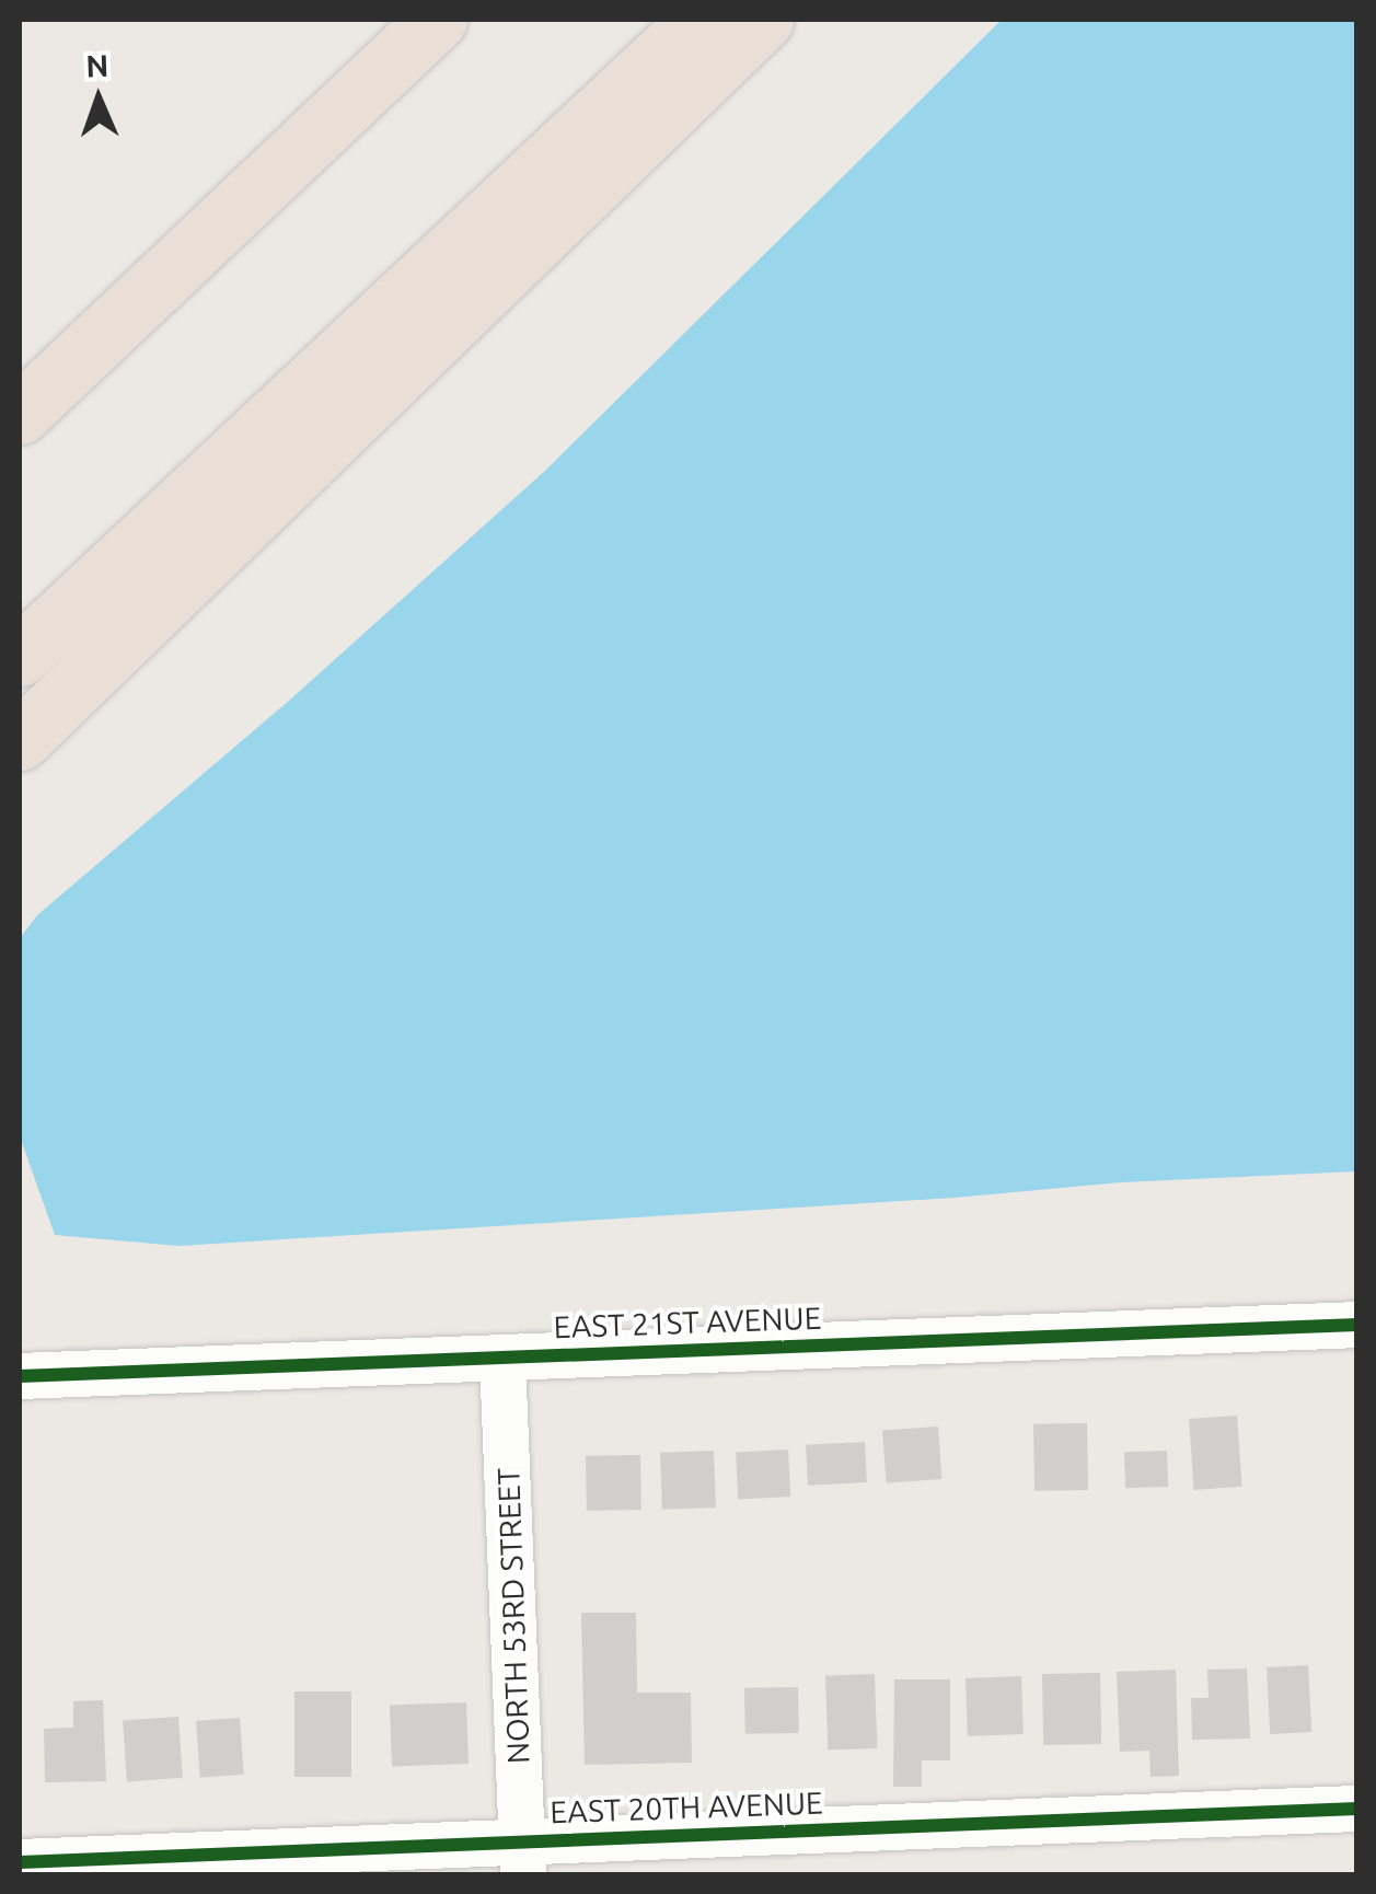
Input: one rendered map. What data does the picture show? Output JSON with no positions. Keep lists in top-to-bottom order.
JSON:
{
  "streets": {
    "street": ["EAST 21ST AVENUE", "NORTH 53RD STREET", "EAST 20TH AVENUE"]
  },
  "crossings": [
    ["EAST 21ST AVENUE", "NORTH 53RD STREET"],
    ["NORTH 53RD STREET", "EAST 20TH AVENUE"]
  ],
  "north": "top"
}
